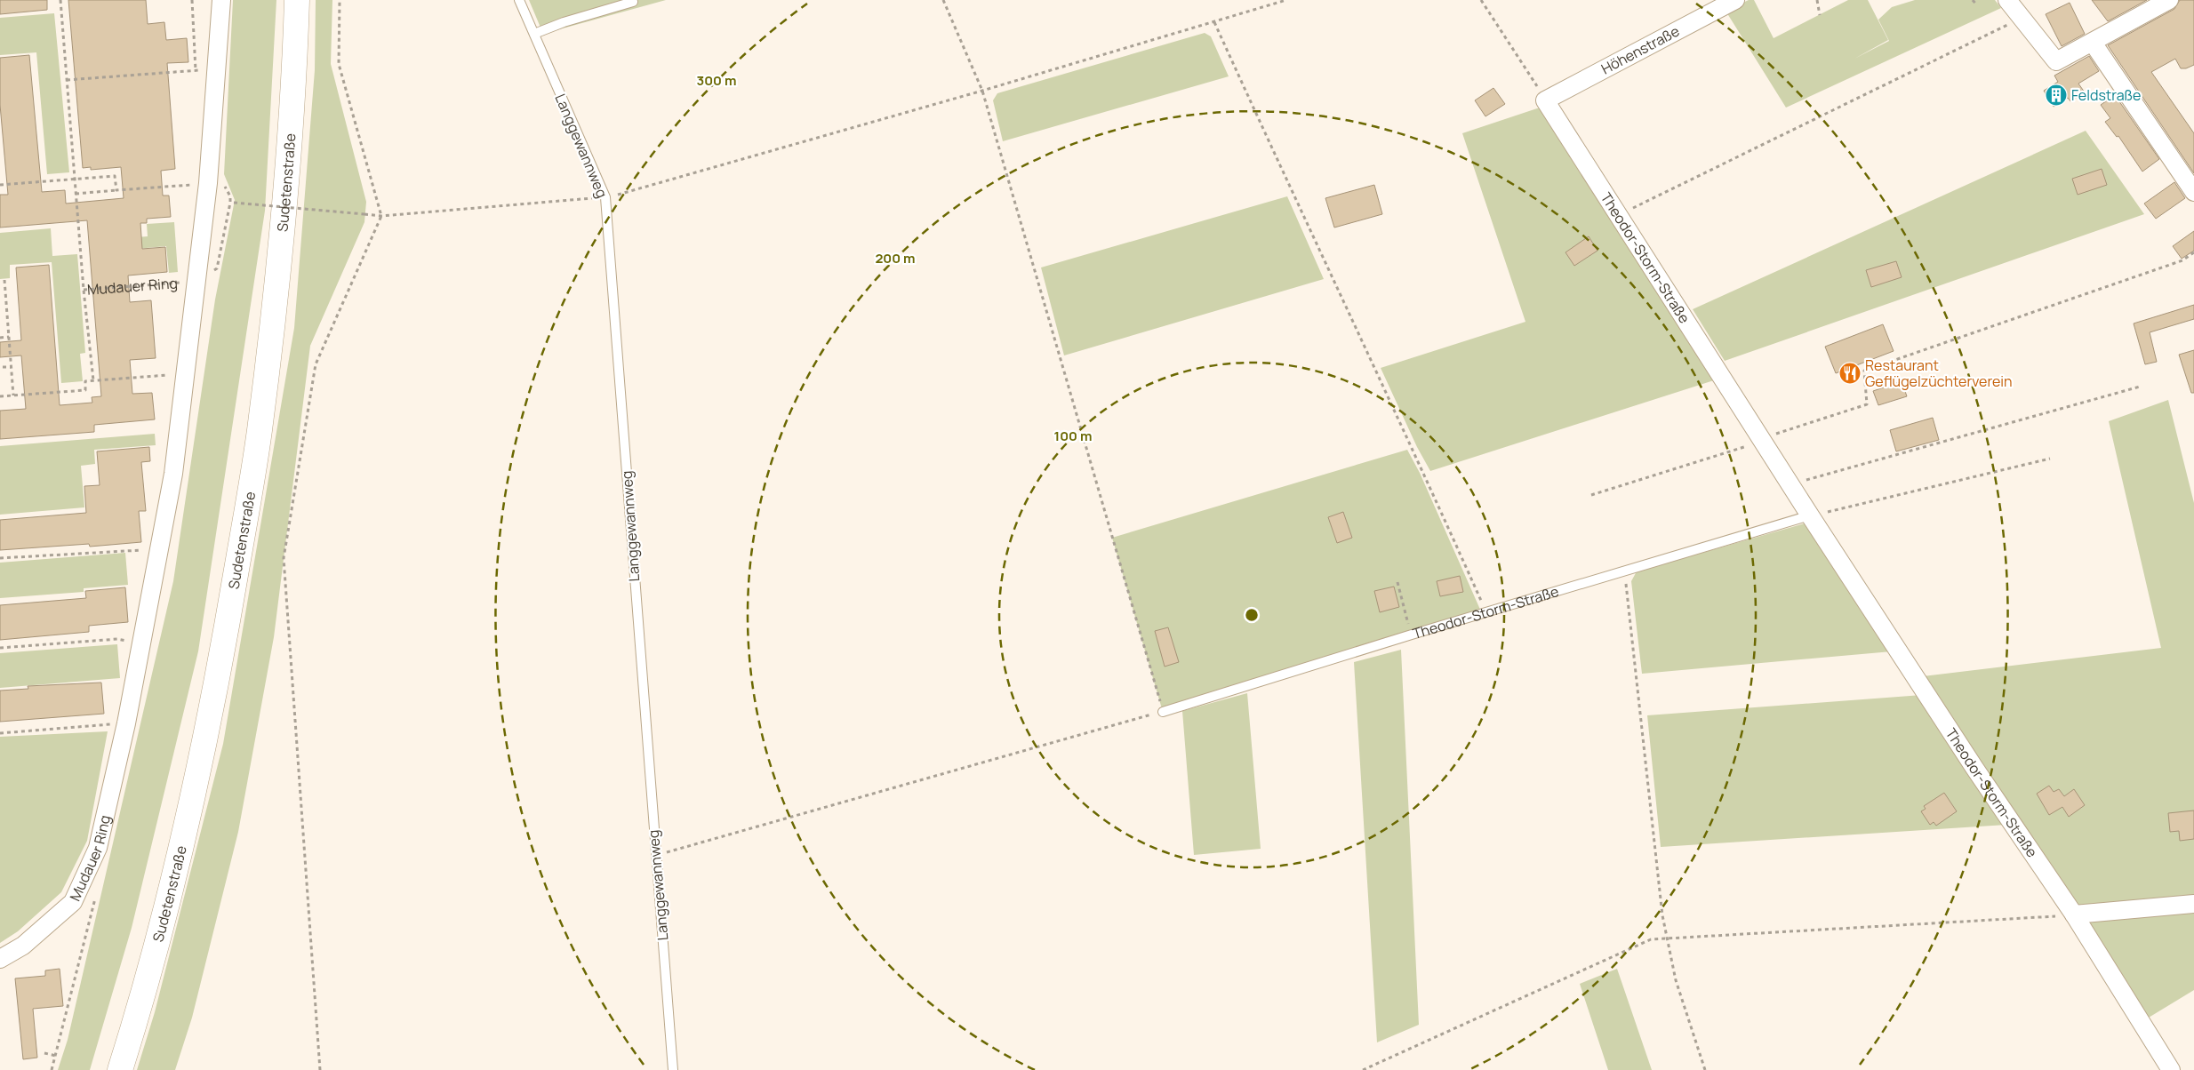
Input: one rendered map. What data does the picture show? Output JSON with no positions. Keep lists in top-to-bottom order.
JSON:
{
  "streets": {
    "main road": ["Sudetenstraße"],
    "street": ["Höhenstraße", "Theodor-Storm-Straße", "Mudauer Ring"],
    "lane": ["Langgewannweg"]
  },
  "crossings": [
    ["Höhenstraße", "Theodor-Storm-Straße"]
  ],
  "places": {
    "building": ["Feldstraße"],
    "restaurant": ["Restaurant Geflügelzüchterverein"]
  },
  "rings": ["300 m", "200 m", "100 m"]
}
